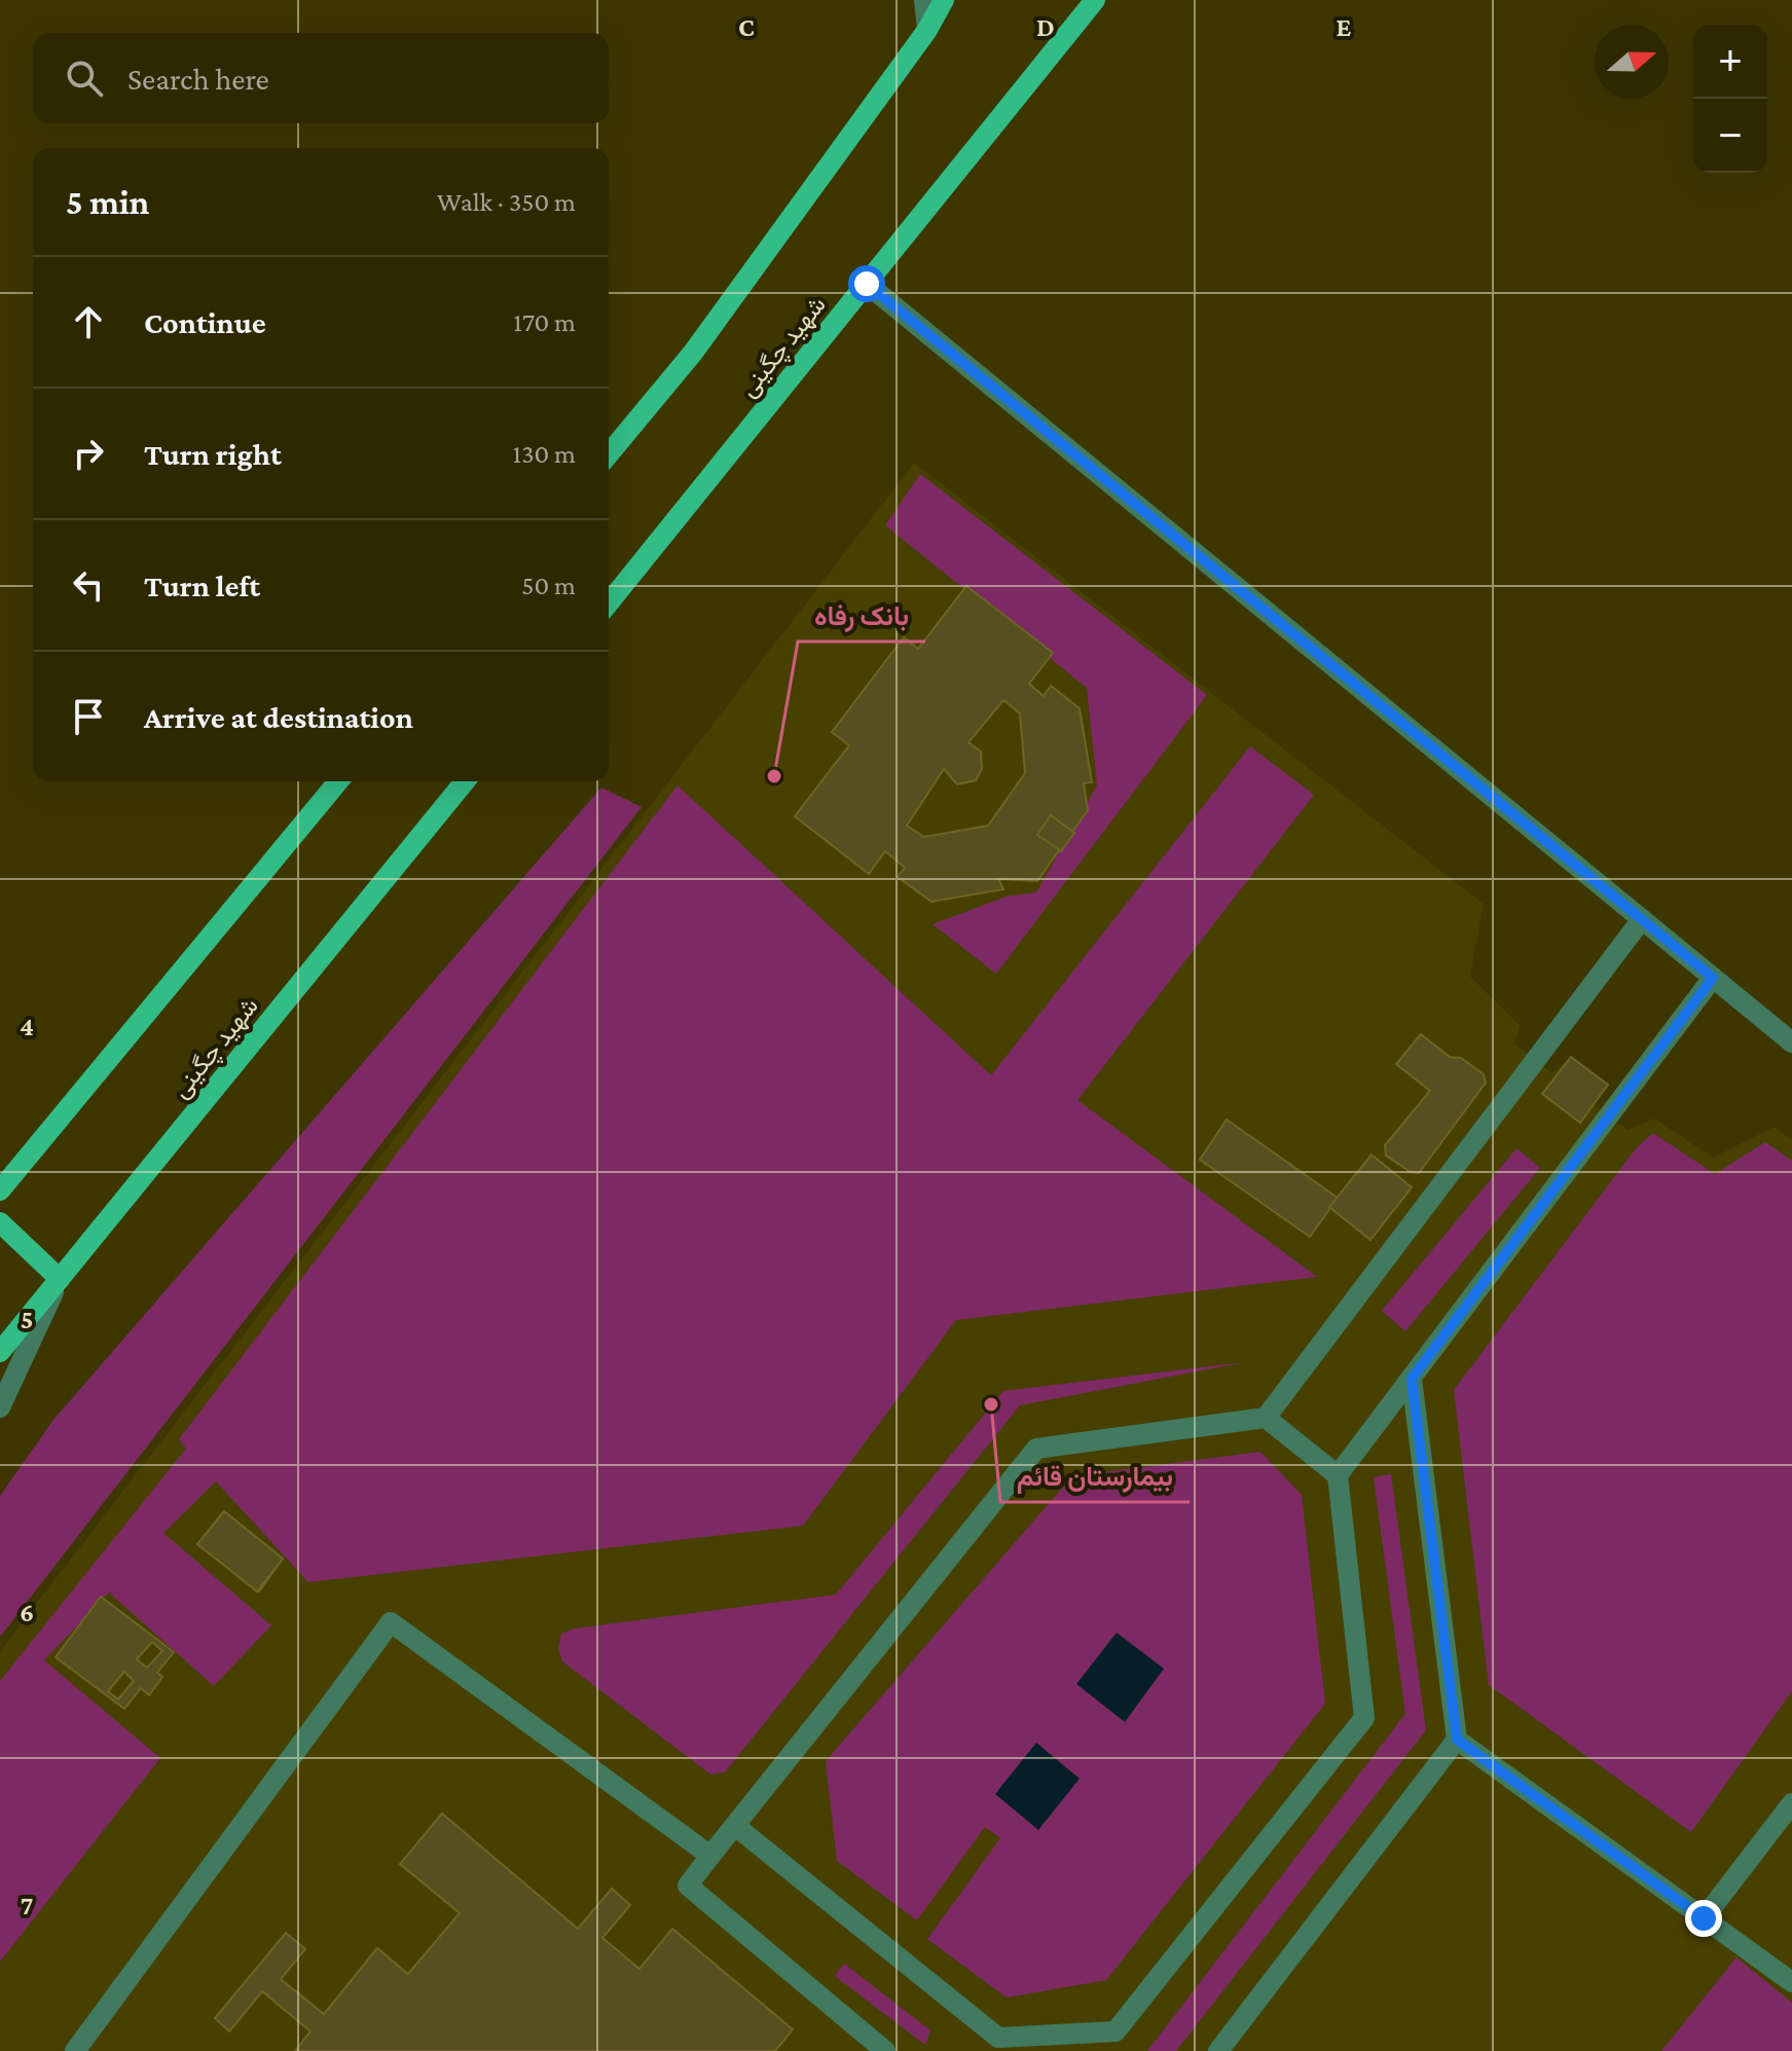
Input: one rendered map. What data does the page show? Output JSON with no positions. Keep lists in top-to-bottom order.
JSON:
{
  "streets": {
    "main road": ["شهید چگینی"]
  },
  "places": ["بانک رفاه", "بیمارستان قائم"],
  "north": "right",
  "page": {
    "map_buttons": ["+", "−"],
    "search": "Search here",
    "heading": ["5 min", "Walk · 350 m"],
    "list": [
      ["Continue", "170 m"],
      ["Turn right", "130 m"],
      ["Turn left", "50 m"],
      "Arrive at destination"
    ]
  },
  "grid": {
    "columns": ["C", "D", "E"],
    "rows": [
      "4",
      "5",
      "6",
      "7"
    ]
  }
}
